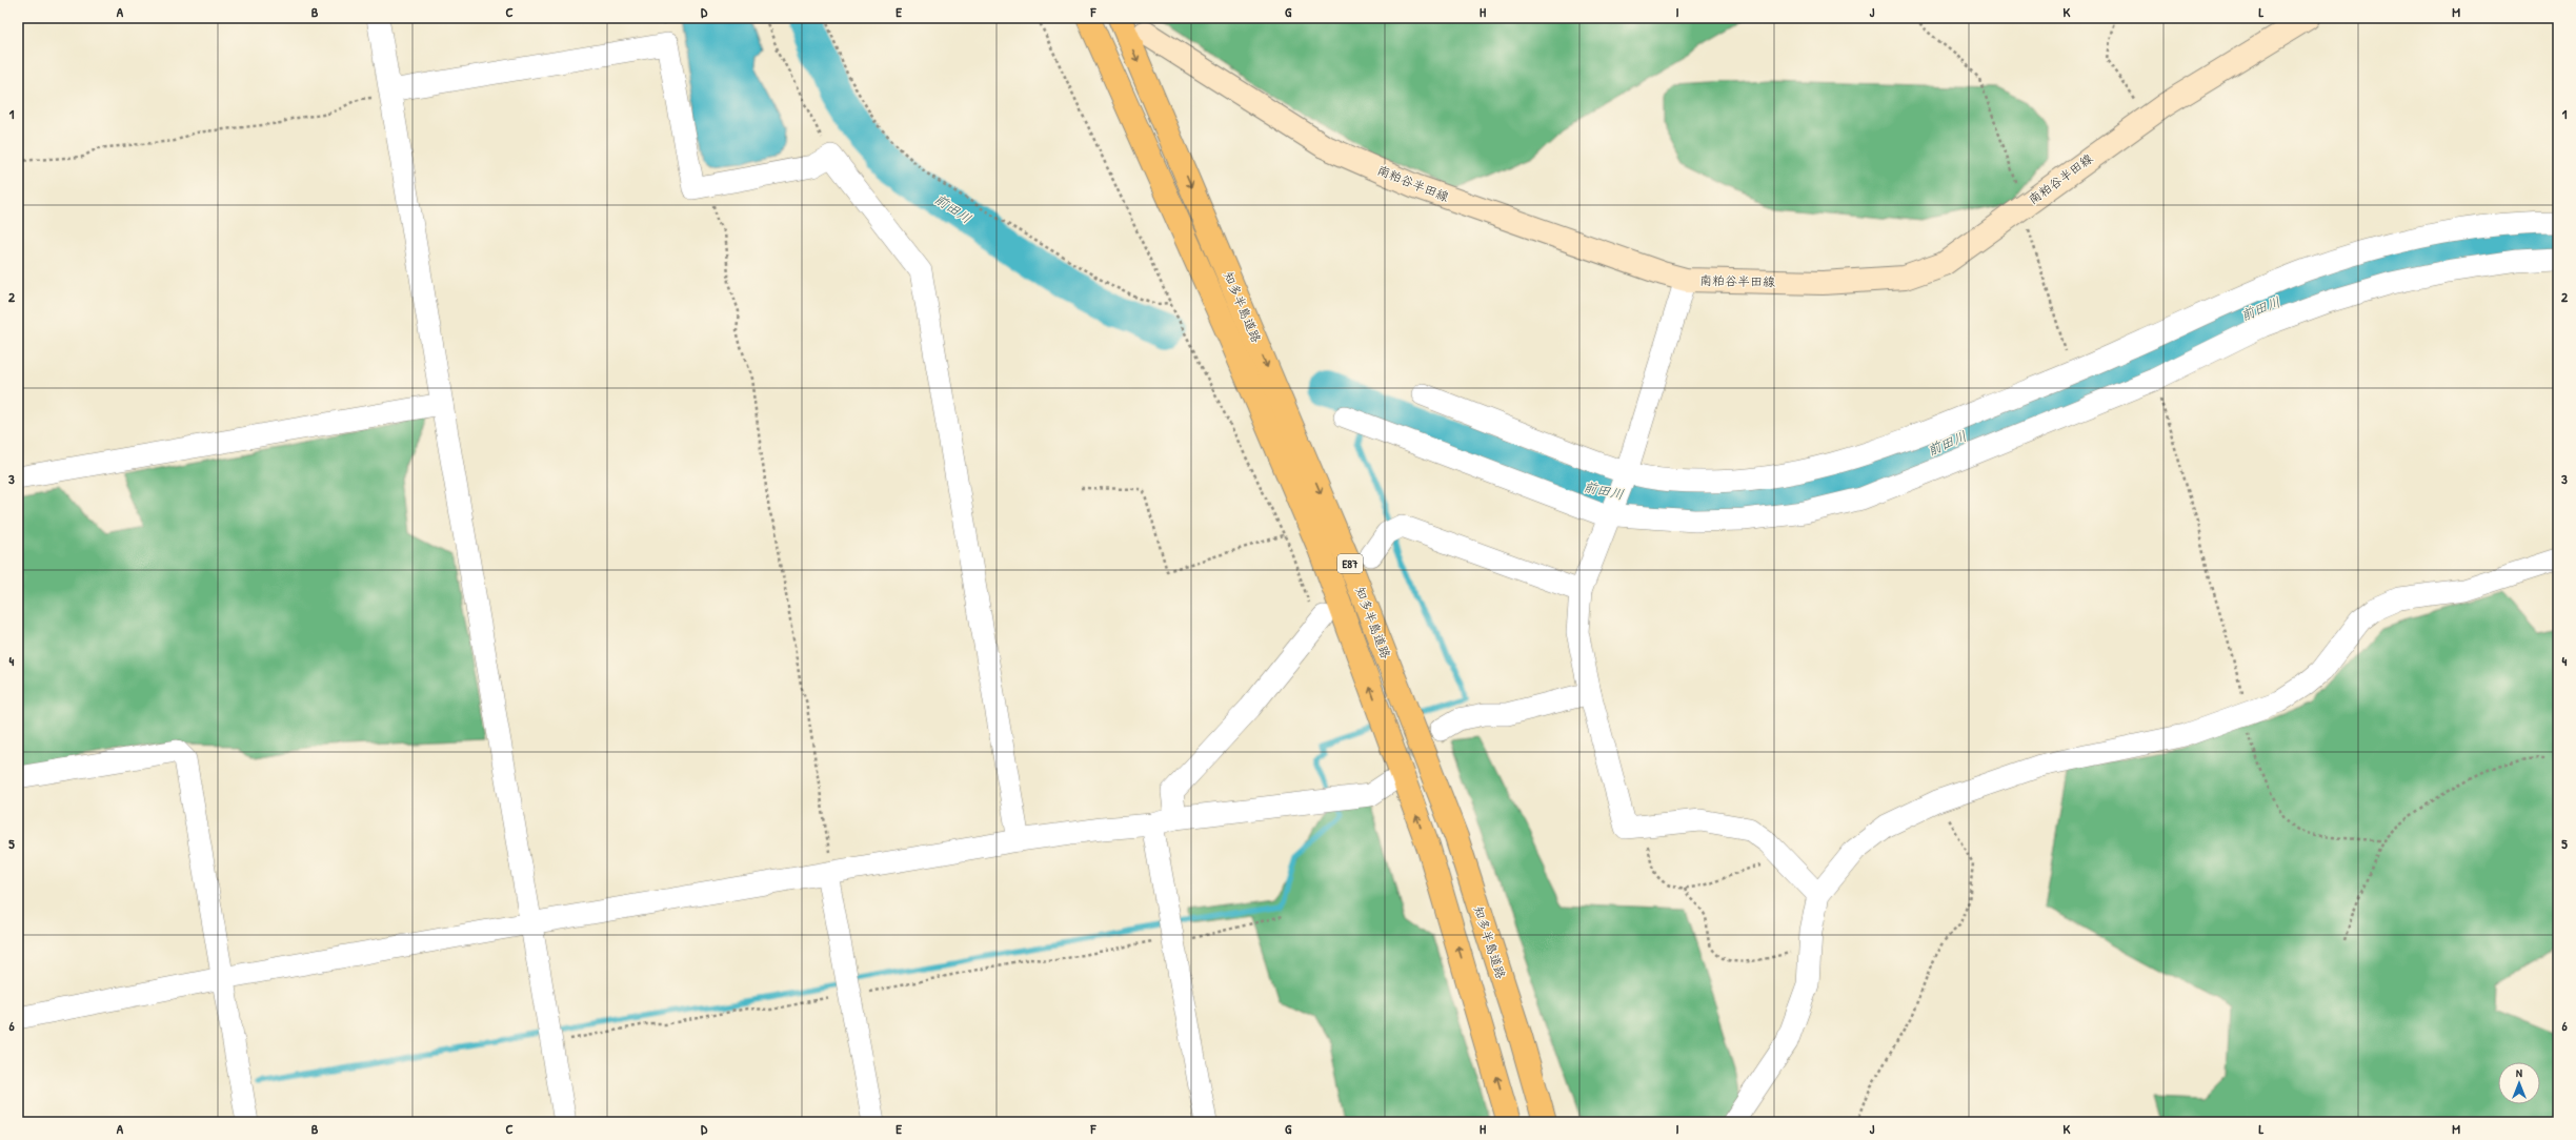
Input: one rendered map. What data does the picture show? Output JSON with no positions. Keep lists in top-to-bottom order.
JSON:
{
  "streets": {
    "highway": ["知多半島道路", "E87"],
    "main road": ["南粕谷半田線"]
  },
  "water": ["前田川"],
  "north": "top",
  "grid": {
    "columns": [
      "A",
      "B",
      "C",
      "D",
      "E",
      "F",
      "G",
      "H",
      "I",
      "J",
      "K",
      "L",
      "M"
    ],
    "rows": [
      "1",
      "2",
      "3",
      "4",
      "5",
      "6"
    ]
  }
}
